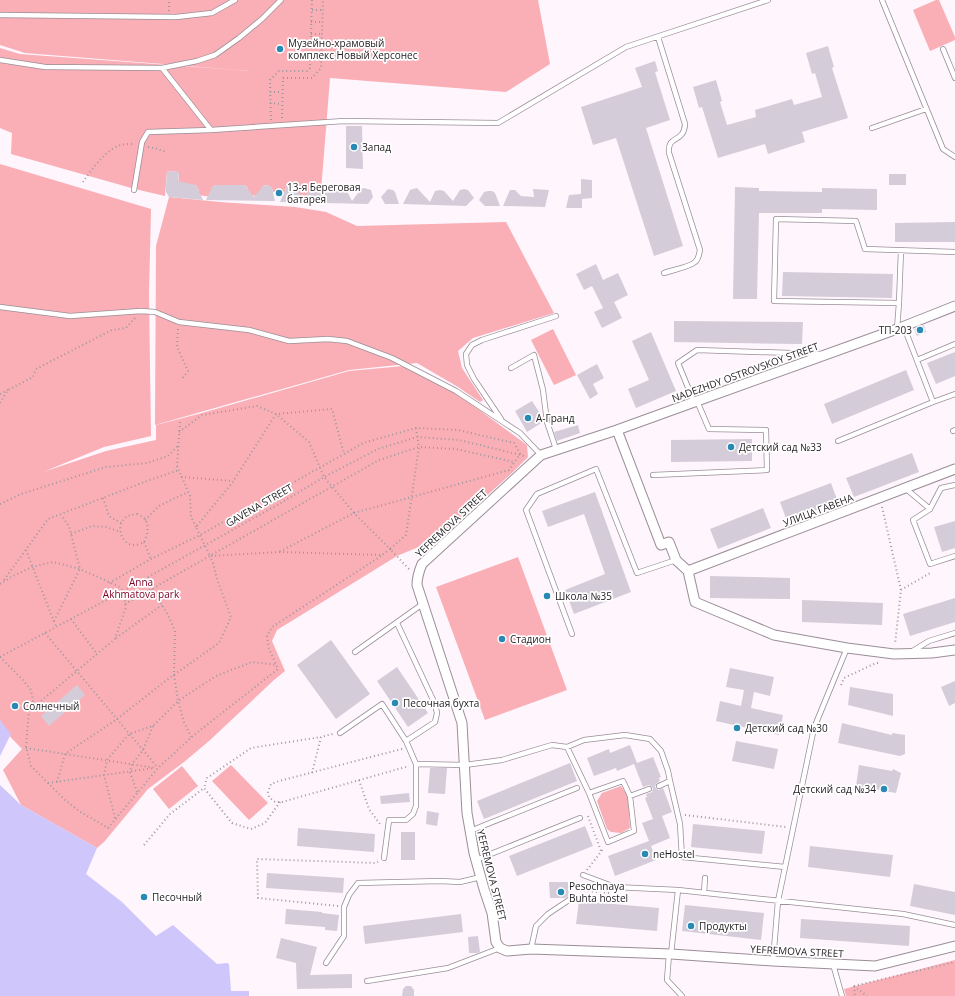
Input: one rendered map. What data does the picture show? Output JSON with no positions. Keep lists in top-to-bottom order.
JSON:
{
  "streets": {
    "street": ["NADEZHDY OSTROVSKOY STREET", "УЛИЦА ГАВЕНА", "YEFREMOVA STREET"],
    "path": ["GAVENA STREET"]
  },
  "crossings": [
    ["NADEZHDY OSTROVSKOY STREET", "GAVENA STREET"],
    ["NADEZHDY OSTROVSKOY STREET", "YEFREMOVA STREET"],
    ["GAVENA STREET", "YEFREMOVA STREET"]
  ],
  "parks": ["Anna Akhmatova park"],
  "places": [
    "Музейно-храмовый комплекс Новый Херсонес",
    "Запад",
    "13-я Береговая батарея",
    "ТП-203",
    "А-Гранд",
    "Детский сад №33",
    "Школа №35",
    "Стадион",
    "Песочная бухта",
    "Солнечный",
    "Детский сад №30",
    "Детский сад №34",
    "neHostel",
    "Pesochnaya Buhta hostel",
    "Песочный",
    "Продукты"
  ]
}
